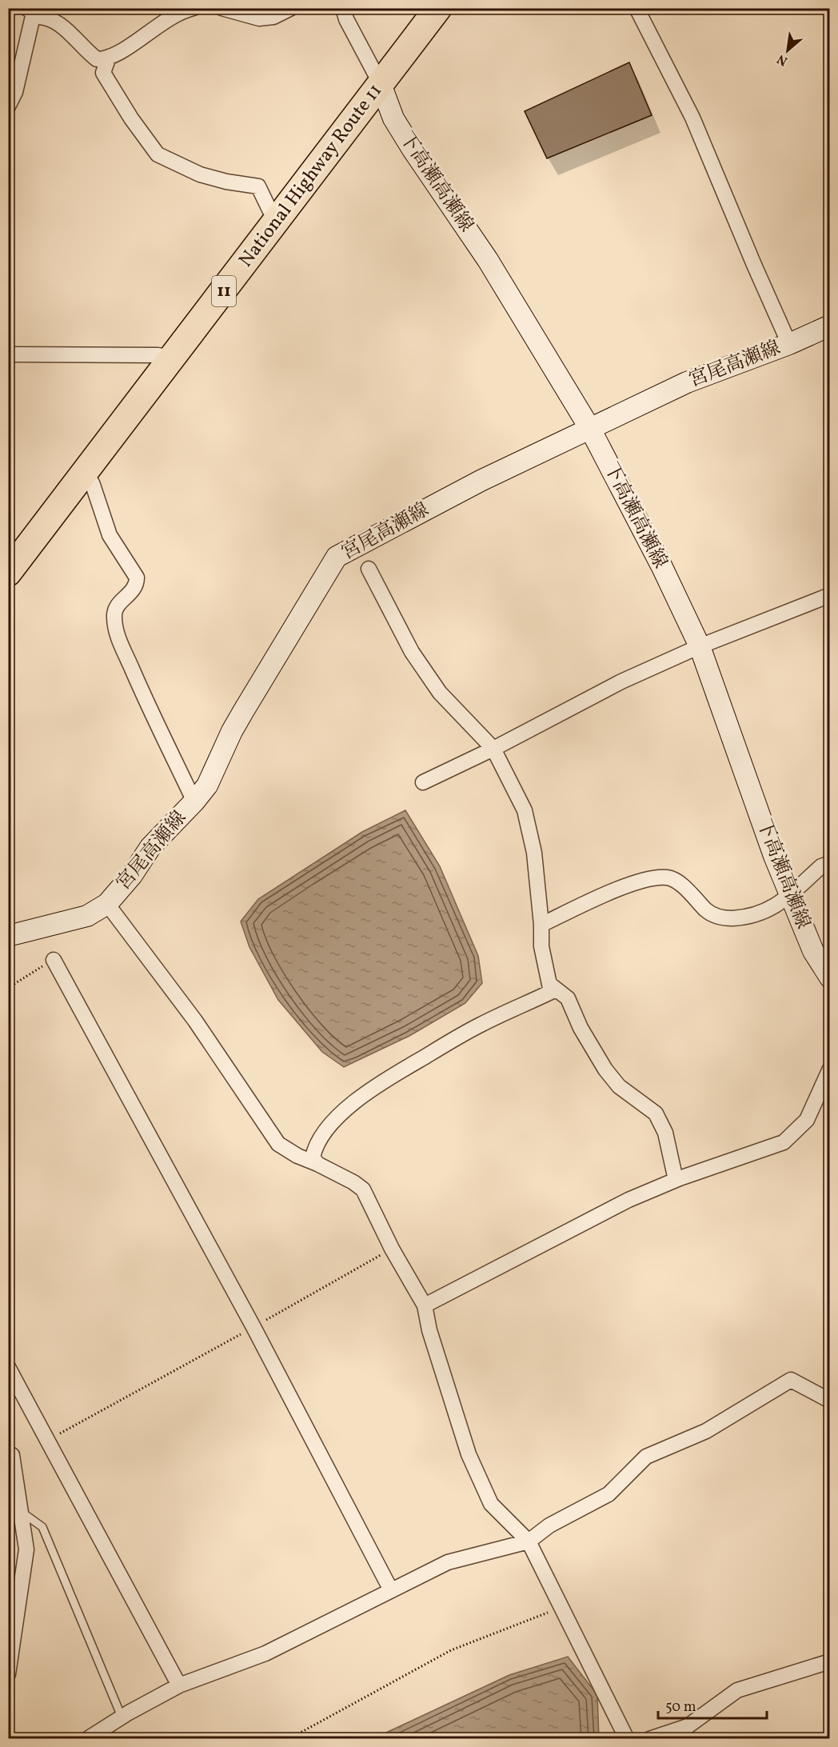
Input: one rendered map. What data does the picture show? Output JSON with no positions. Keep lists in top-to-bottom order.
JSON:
{
  "streets": {
    "highway": ["National Highway Route 11", "11"],
    "main road": ["下高瀬高瀬線", "宮尾高瀬線"]
  },
  "crossings": [
    ["National Highway Route 11", "下高瀬高瀬線"],
    ["下高瀬高瀬線", "宮尾高瀬線"]
  ],
  "scale_bar": "50 m",
  "north": "bottom left"
}
